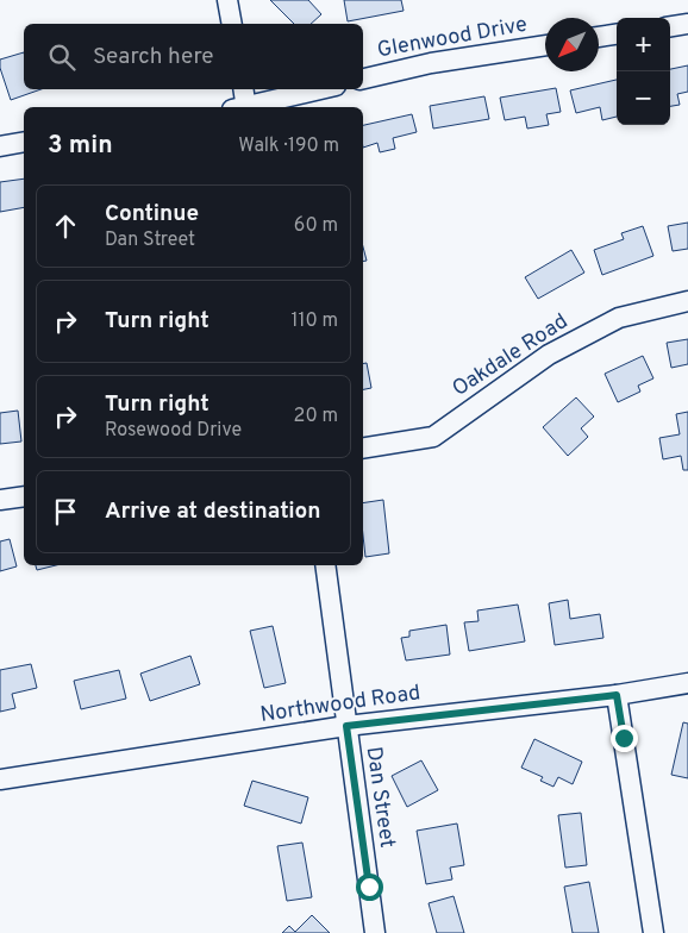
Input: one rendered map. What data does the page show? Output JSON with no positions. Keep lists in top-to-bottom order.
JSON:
{
  "streets": {
    "street": [
      "Glenwood Drive",
      "Oakdale Road",
      "Northwood Road",
      "Dan Street"
    ]
  },
  "crossings": [
    ["Northwood Road", "Dan Street"]
  ],
  "north": "bottom left",
  "page": {
    "map_buttons": ["+", "−"],
    "search": "Search here",
    "heading": ["3 min", "Walk · 190 m"],
    "list": [
      ["Continue", "Dan Street", "60 m"],
      ["Turn right", "110 m"],
      ["Turn right", "Rosewood Drive", "20 m"],
      "Arrive at destination"
    ]
  }
}
